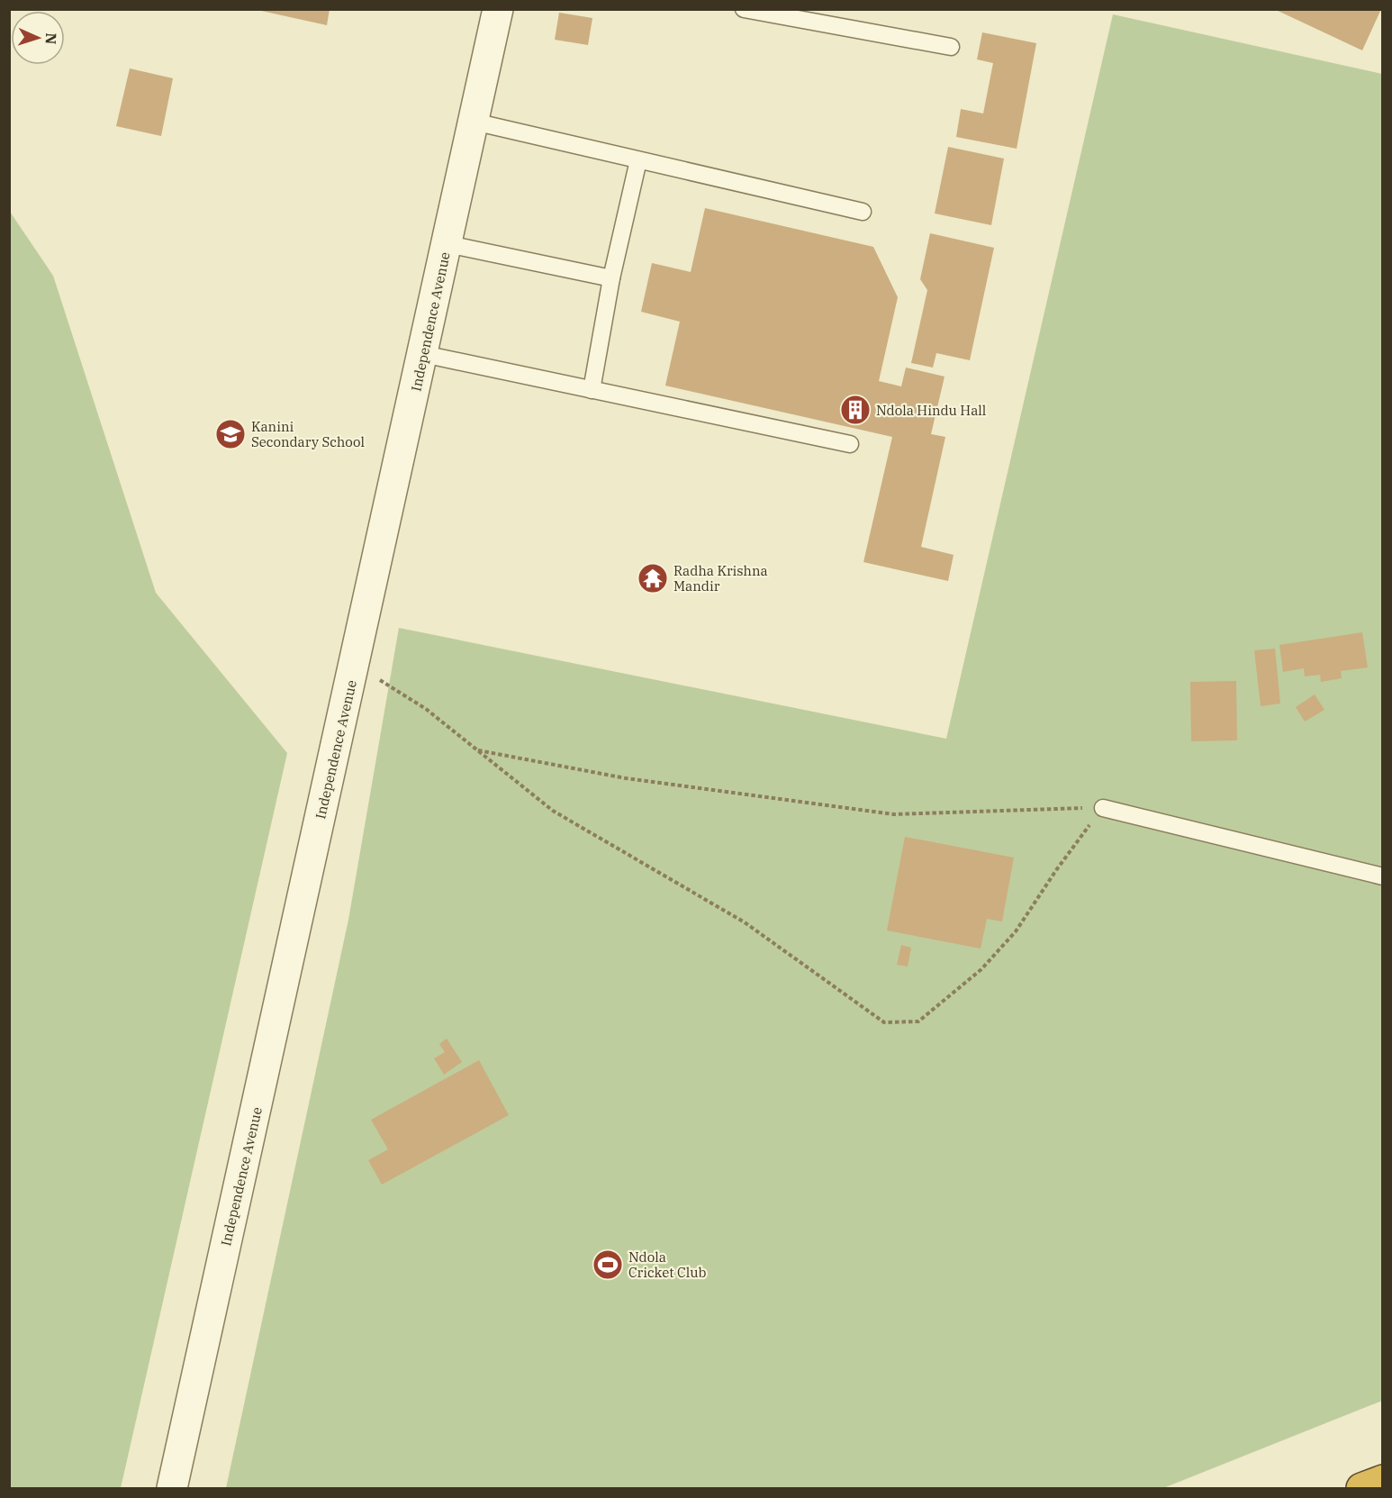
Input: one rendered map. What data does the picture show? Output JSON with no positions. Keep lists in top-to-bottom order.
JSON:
{
  "streets": {
    "street": ["Independence Avenue"]
  },
  "places": {
    "building": ["Ndola Hindu Hall"],
    "school or university": ["Kanini Secondary School"],
    "temple": ["Radha Krishna Mandir"],
    "sports": ["Ndola Cricket Club"]
  },
  "north": "right"
}
